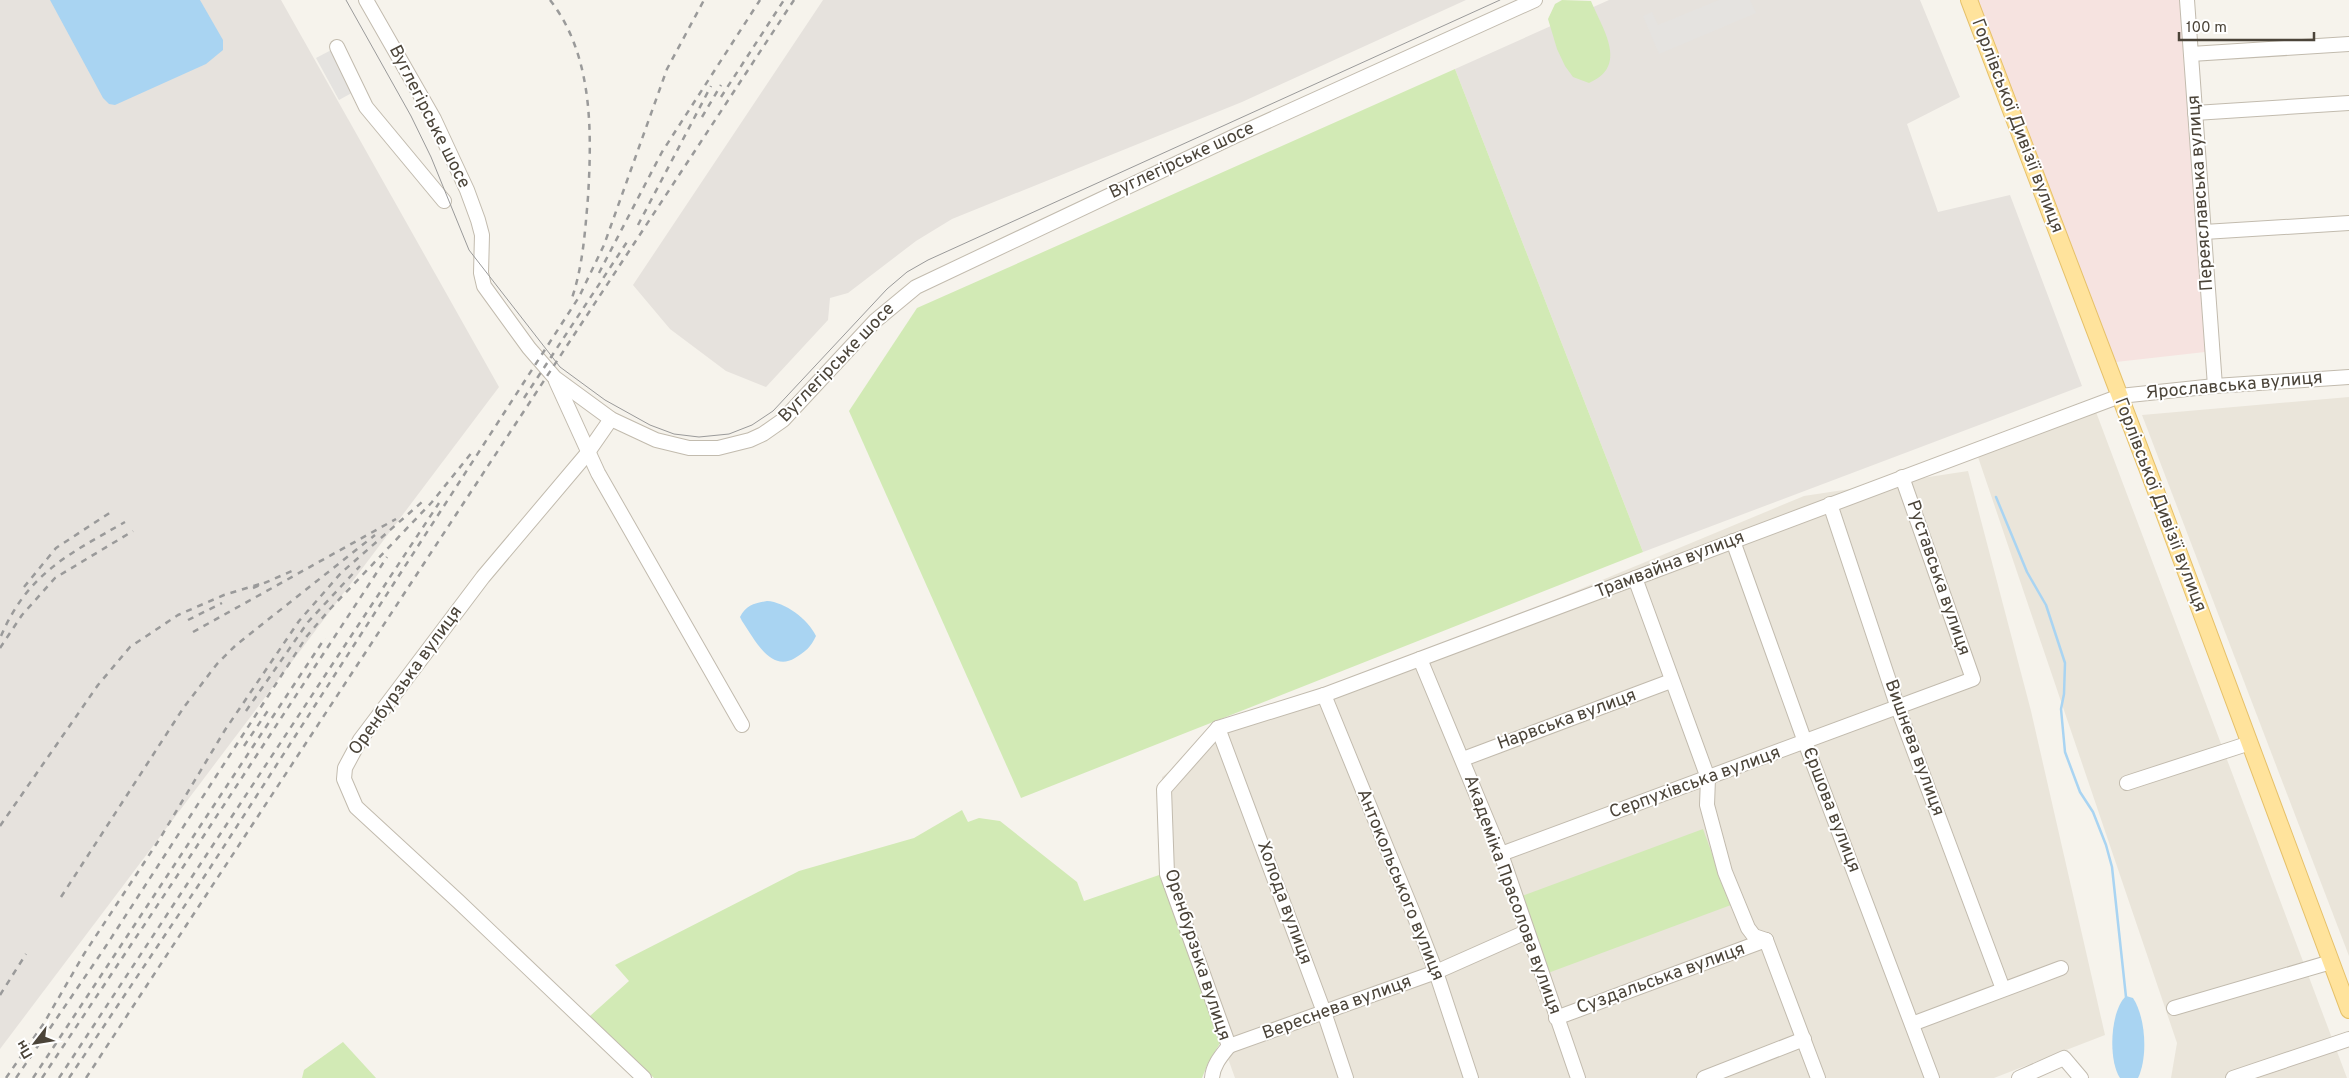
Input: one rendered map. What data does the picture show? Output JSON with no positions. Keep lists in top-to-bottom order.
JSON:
{
  "streets": {
    "main road": ["Горлівської Дивізії вулиця"],
    "street": [
      "Вуглегірське шосе",
      "Переяславська вулиця",
      "Ярославська вулиця",
      "Трамвайна вулиця",
      "Руставська вулиця",
      "Оренбурзька вулиця",
      "Нарвська вулиця",
      "Вишнева вулиця",
      "Серпухівська вулиця",
      "Єршова вулиця",
      "Антокольського вулиця",
      "Академіка Прасолова вулиця",
      "Холода вулиця",
      "Суздальська вулиця",
      "Вереснева вулиця"
    ]
  },
  "crossings": [
    ["Вуглегірське шосе", "Оренбурзька вулиця"],
    ["Горлівської Дивізії вулиця", "Ярославська вулиця"],
    ["Горлівської Дивізії вулиця", "Трамвайна вулиця"],
    ["Переяславська вулиця", "Ярославська вулиця"],
    ["Ярославська вулиця", "Трамвайна вулиця"],
    ["Трамвайна вулиця", "Руставська вулиця"],
    ["Трамвайна вулиця", "Оренбурзька вулиця"],
    ["Трамвайна вулиця", "Вишнева вулиця"],
    ["Трамвайна вулиця", "Єршова вулиця"],
    ["Трамвайна вулиця", "Антокольського вулиця"],
    ["Трамвайна вулиця", "Академіка Прасолова вулиця"],
    ["Трамвайна вулиця", "Холода вулиця"],
    ["Руставська вулиця", "Серпухівська вулиця"],
    ["Оренбурзька вулиця", "Холода вулиця"],
    ["Оренбурзька вулиця", "Вереснева вулиця"],
    ["Нарвська вулиця", "Академіка Прасолова вулиця"],
    ["Вишнева вулиця", "Серпухівська вулиця"],
    ["Серпухівська вулиця", "Єршова вулиця"],
    ["Серпухівська вулиця", "Академіка Прасолова вулиця"],
    ["Антокольського вулиця", "Вереснева вулиця"],
    ["Академіка Прасолова вулиця", "Суздальська вулиця"],
    ["Академіка Прасолова вулиця", "Вереснева вулиця"],
    ["Холода вулиця", "Вереснева вулиця"]
  ],
  "scale_bar": "100 m",
  "north": "bottom left"
}
